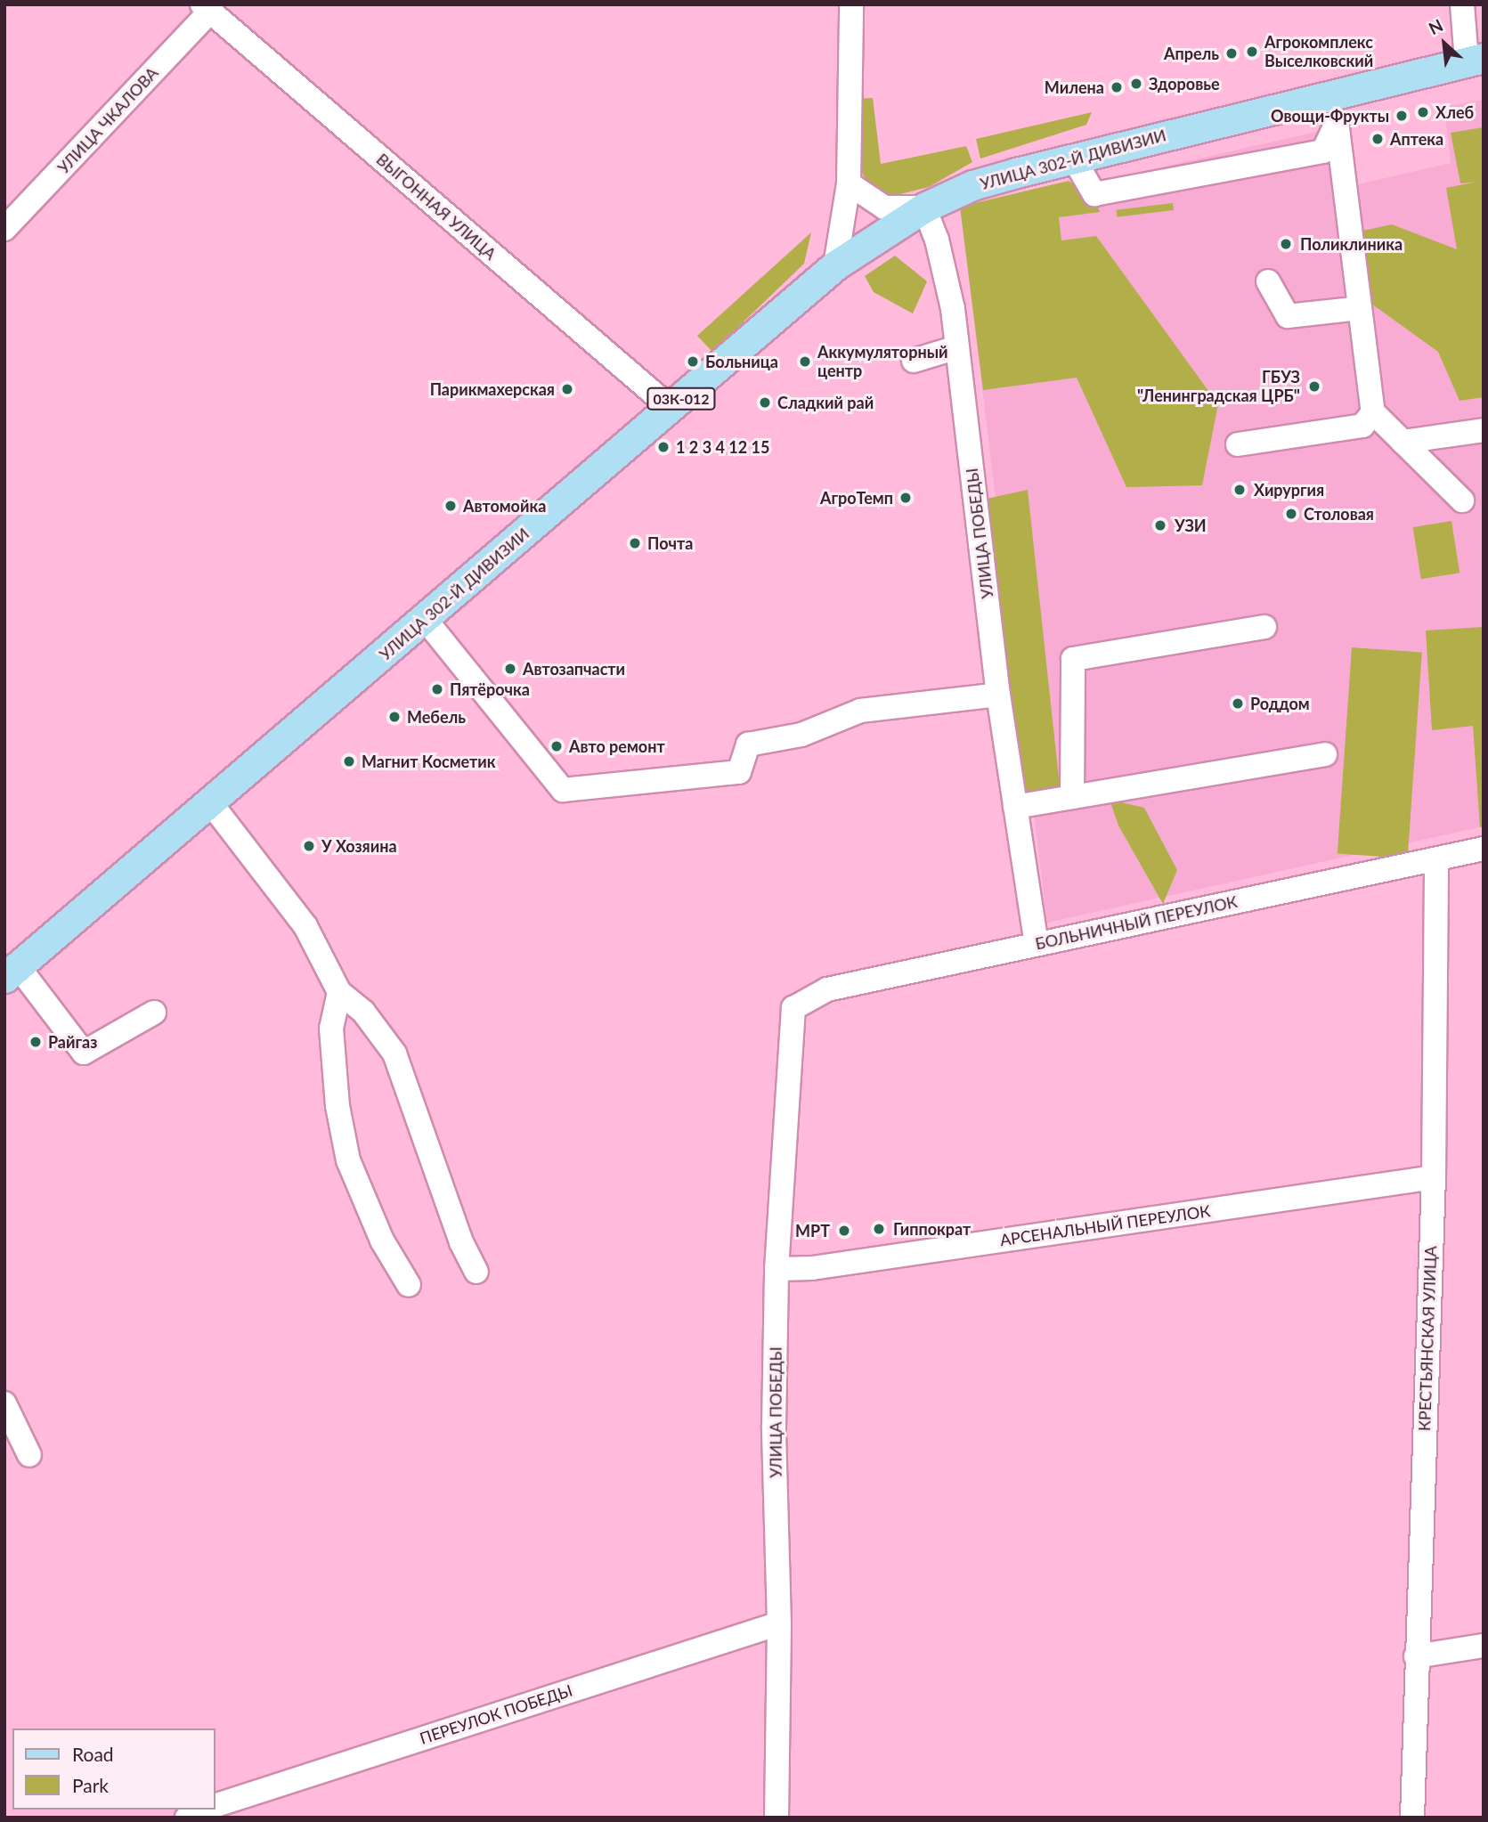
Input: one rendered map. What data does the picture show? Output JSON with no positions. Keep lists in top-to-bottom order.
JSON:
{
  "streets": {
    "main road": ["УЛИЦА 302-Й ДИВИЗИИ", "03К-012"],
    "street": [
      "УЛИЦА ЧКАЛОВА",
      "ВЫГОННАЯ УЛИЦА",
      "УЛИЦА ПОБЕДЫ",
      "БОЛЬНИЧНЫЙ ПЕРЕУЛОК",
      "АРСЕНАЛЬНЫЙ ПЕРЕУЛОК",
      "КРЕСТЬЯНСКАЯ УЛИЦА",
      "ПЕРЕУЛОК ПОБЕДЫ"
    ]
  },
  "crossings": [
    ["УЛИЦА ЧКАЛОВА", "ВЫГОННАЯ УЛИЦА"],
    ["УЛИЦА 302-Й ДИВИЗИИ", "ВЫГОННАЯ УЛИЦА"],
    ["УЛИЦА 302-Й ДИВИЗИИ", "УЛИЦА ПОБЕДЫ"],
    ["УЛИЦА ПОБЕДЫ", "БОЛЬНИЧНЫЙ ПЕРЕУЛОК"],
    ["УЛИЦА ПОБЕДЫ", "АРСЕНАЛЬНЫЙ ПЕРЕУЛОК"],
    ["УЛИЦА ПОБЕДЫ", "ПЕРЕУЛОК ПОБЕДЫ"],
    ["БОЛЬНИЧНЫЙ ПЕРЕУЛОК", "КРЕСТЬЯНСКАЯ УЛИЦА"],
    ["АРСЕНАЛЬНЫЙ ПЕРЕУЛОК", "КРЕСТЬЯНСКАЯ УЛИЦА"]
  ],
  "places": [
    "Агрокомплекс Выселковский",
    "Апрель",
    "Здоровье",
    "Милена",
    "Хлеб",
    "Овощи-Фрукты",
    "Аптека",
    "Поликлиника",
    "Больница",
    "Аккумуляторный центр",
    "ГБУЗ \"Ленинградская ЦРБ\"",
    "Парикмахерская",
    "Сладкий рай",
    "1 2 3 4 12 15",
    "Хирургия",
    "АгроТемп",
    "Автомойка",
    "Столовая",
    "УЗИ",
    "Почта",
    "Автозапчасти",
    "Пятёрочка",
    "Роддом",
    "Мебель",
    "Авто ремонт",
    "Магнит Косметик",
    "У Хозяина",
    "Райгаз",
    "Гиппократ",
    "МРТ"
  ],
  "legend": ["Road", "Park"],
  "north": "top left"
}
